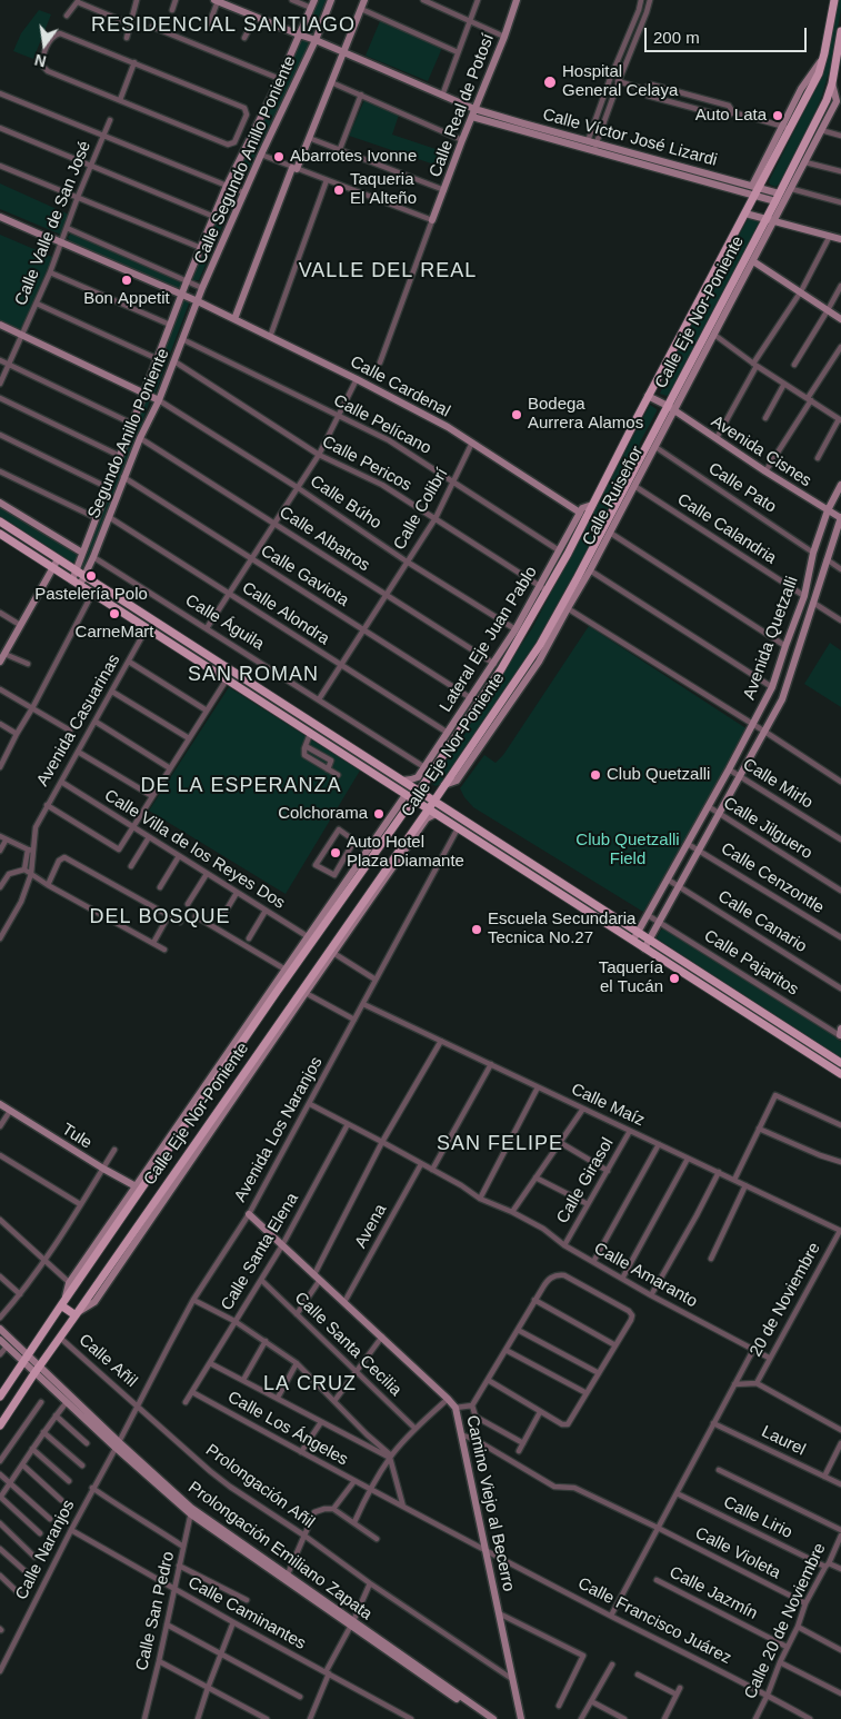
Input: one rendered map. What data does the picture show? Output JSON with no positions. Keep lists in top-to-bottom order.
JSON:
{
  "streets": {
    "main road": [
      "Calle Real de Potosí",
      "Calle Víctor José Lizardi",
      "Calle Segundo Anillo Poniente",
      "Calle Eje Nor-Poniente",
      "Calle Cardenal",
      "Segundo Anillo Poniente",
      "Avenida Cisnes",
      "Calle Ruiseñor",
      "Avenida Quetzalli",
      "Lateral Eje Juan Pablo",
      "Tule",
      "Camino Viejo al Becerro",
      "Prolongación Emiliano Zapata"
    ],
    "street": [
      "Calle Valle de San José",
      "Calle Pelícano",
      "Calle Pericos",
      "Calle Pato",
      "Calle Búho",
      "Calle Colibrí",
      "Calle Calandria",
      "Calle Albatros",
      "Calle Gaviota",
      "Calle Alondra",
      "Calle Águila",
      "Avenida Casuarinas",
      "Calle Mirlo",
      "Calle Jilguero",
      "Calle Villa de los Reyes Dos",
      "Calle Cenzontle",
      "Calle Canario",
      "Calle Pajaritos",
      "Calle Maíz",
      "Avenida Los Naranjos",
      "Calle Girasol",
      "Avena",
      "Calle Santa Elena",
      "Calle Amaranto",
      "20 de Noviembre",
      "Calle Santa Cecilia",
      "Calle Añil",
      "Calle Los Ángeles",
      "Laurel",
      "Prolongación Añil",
      "Calle Lirio",
      "Calle Naranjos",
      "Calle Violeta",
      "Calle Jazmín",
      "Calle San Pedro",
      "Calle Caminantes",
      "Calle Francisco Juárez",
      "Calle 20 de Noviembre"
    ]
  },
  "crossings": [
    ["Calle Real de Potosí", "Calle Víctor José Lizardi"],
    ["Calle Víctor José Lizardi", "Calle Segundo Anillo Poniente"],
    ["Calle Víctor José Lizardi", "Calle Eje Nor-Poniente"],
    ["Calle Segundo Anillo Poniente", "Calle Cardenal"],
    ["Calle Segundo Anillo Poniente", "Segundo Anillo Poniente"],
    ["Calle Valle de San José", "Calle Cardenal"],
    ["Calle Eje Nor-Poniente", "Avenida Cisnes"],
    ["Calle Eje Nor-Poniente", "Calle Pericos"],
    ["Calle Eje Nor-Poniente", "Calle Ruiseñor"],
    ["Calle Eje Nor-Poniente", "Lateral Eje Juan Pablo"],
    ["Calle Eje Nor-Poniente", "Calle Villa de los Reyes Dos"],
    ["Calle Eje Nor-Poniente", "Tule"],
    ["Calle Eje Nor-Poniente", "Calle Añil"],
    ["Calle Eje Nor-Poniente", "Prolongación Emiliano Zapata"],
    ["Calle Cardenal", "Segundo Anillo Poniente"],
    ["Calle Cardenal", "Calle Colibrí"],
    ["Calle Cardenal", "Lateral Eje Juan Pablo"],
    ["Calle Pelícano", "Segundo Anillo Poniente"],
    ["Calle Pelícano", "Calle Colibrí"],
    ["Calle Pelícano", "Lateral Eje Juan Pablo"],
    ["Segundo Anillo Poniente", "Calle Pericos"],
    ["Segundo Anillo Poniente", "Calle Búho"],
    ["Segundo Anillo Poniente", "Calle Albatros"],
    ["Segundo Anillo Poniente", "Calle Gaviota"],
    ["Segundo Anillo Poniente", "Calle Alondra"],
    ["Segundo Anillo Poniente", "Calle Águila"],
    ["Avenida Cisnes", "Calle Ruiseñor"],
    ["Avenida Cisnes", "Avenida Quetzalli"],
    ["Calle Pericos", "Calle Colibrí"],
    ["Calle Pericos", "Lateral Eje Juan Pablo"],
    ["Calle Pato", "Calle Ruiseñor"],
    ["Calle Pato", "Avenida Quetzalli"],
    ["Calle Ruiseñor", "Calle Calandria"],
    ["Calle Búho", "Calle Colibrí"],
    ["Calle Búho", "Lateral Eje Juan Pablo"],
    ["Calle Colibrí", "Calle Albatros"],
    ["Calle Colibrí", "Calle Gaviota"],
    ["Calle Colibrí", "Calle Alondra"],
    ["Calle Colibrí", "Calle Águila"],
    ["Calle Calandria", "Avenida Quetzalli"],
    ["Calle Albatros", "Lateral Eje Juan Pablo"],
    ["Calle Gaviota", "Lateral Eje Juan Pablo"],
    ["Calle Alondra", "Lateral Eje Juan Pablo"],
    ["Calle Águila", "Lateral Eje Juan Pablo"],
    ["Avenida Quetzalli", "Calle Mirlo"],
    ["Avenida Quetzalli", "Calle Jilguero"],
    ["Avenida Quetzalli", "Calle Cenzontle"],
    ["Avenida Quetzalli", "Calle Canario"],
    ["Avenida Quetzalli", "Calle Pajaritos"],
    ["Avenida Casuarinas", "Calle Villa de los Reyes Dos"],
    ["Calle Maíz", "Avenida Los Naranjos"],
    ["Calle Maíz", "Calle Girasol"],
    ["Calle Maíz", "20 de Noviembre"],
    ["Avenida Los Naranjos", "Calle Amaranto"],
    ["Avenida Los Naranjos", "Calle Añil"],
    ["Avenida Los Naranjos", "Prolongación Añil"],
    ["Avenida Los Naranjos", "Camino Viejo al Becerro"],
    ["Avenida Los Naranjos", "Calle Naranjos"],
    ["Avenida Los Naranjos", "Prolongación Emiliano Zapata"],
    ["Calle Girasol", "Calle Amaranto"],
    ["Avena", "Calle Amaranto"],
    ["Avena", "Camino Viejo al Becerro"],
    ["Calle Santa Elena", "Calle Amaranto"],
    ["Calle Santa Elena", "Calle Santa Cecilia"],
    ["Calle Santa Elena", "Calle Los Ángeles"],
    ["Calle Santa Elena", "Camino Viejo al Becerro"],
    ["Calle Amaranto", "20 de Noviembre"],
    ["Calle Añil", "Prolongación Añil"],
    ["Calle Los Ángeles", "Calle Francisco Juárez"],
    ["Prolongación Añil", "Camino Viejo al Becerro"],
    ["Camino Viejo al Becerro", "Calle Violeta"],
    ["Camino Viejo al Becerro", "Calle Francisco Juárez"],
    ["Calle Lirio", "Calle 20 de Noviembre"],
    ["Calle Naranjos", "Prolongación Emiliano Zapata"],
    ["Calle Naranjos", "Calle Caminantes"],
    ["Prolongación Emiliano Zapata", "Calle San Pedro"],
    ["Calle Violeta", "Calle 20 de Noviembre"],
    ["Calle Jazmín", "Calle 20 de Noviembre"],
    ["Calle San Pedro", "Calle Caminantes"],
    ["Calle Francisco Juárez", "Calle 20 de Noviembre"]
  ],
  "districts": [
    "RESIDENCIAL SANTIAGO",
    "VALLE DEL REAL",
    "SAN ROMAN",
    "DE LA ESPERANZA",
    "DEL BOSQUE",
    "SAN FELIPE",
    "LA CRUZ"
  ],
  "parks": ["Club Quetzalli Field"],
  "places": [
    "Hospital General Celaya",
    "Auto Lata",
    "Abarrotes Ivonne",
    "Taqueria El Alteño",
    "Bon Appetit",
    "Bodega Aurrera Alamos",
    "Pastelería Polo",
    "CarneMart",
    "Club Quetzalli",
    "Colchorama",
    "Auto Hotel Plaza Diamante",
    "Escuela Secundaria Tecnica No.27",
    "Taquería el Tucán"
  ],
  "scale_bar": "200 m",
  "north": "bottom"
}
